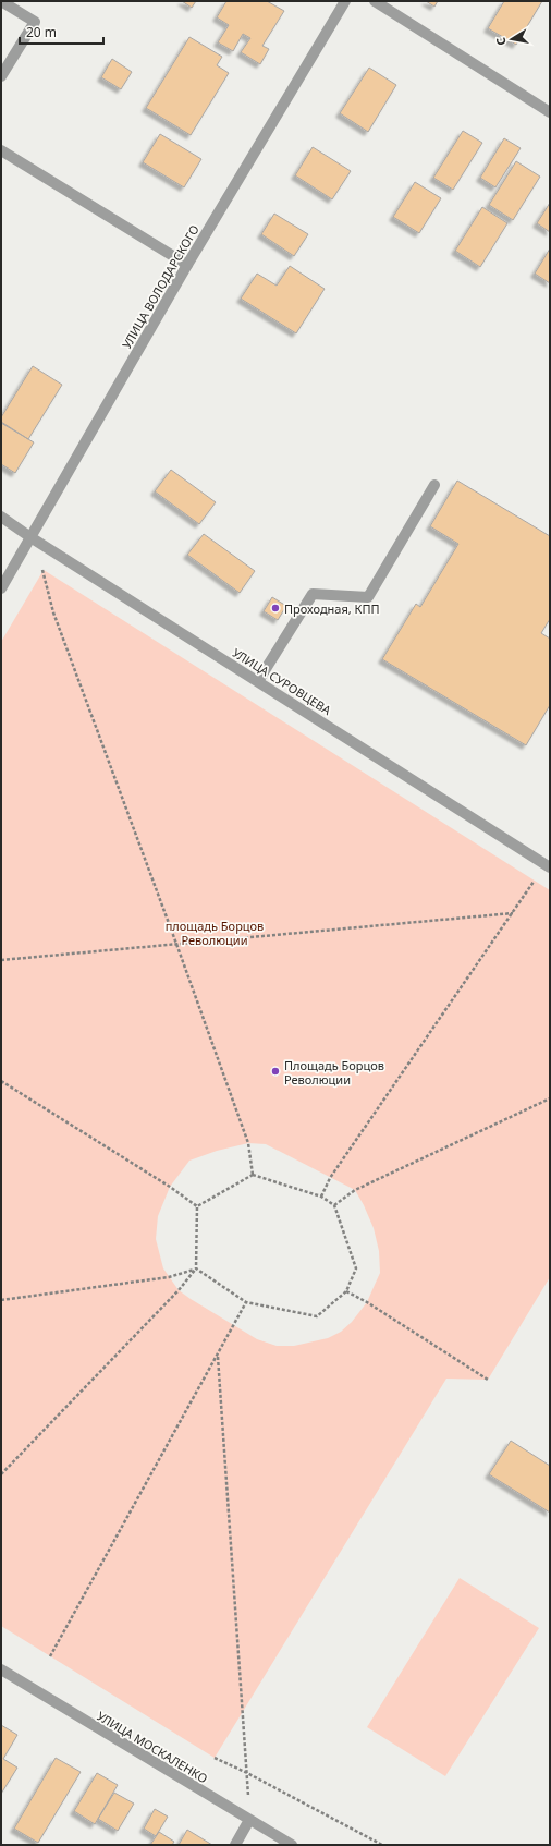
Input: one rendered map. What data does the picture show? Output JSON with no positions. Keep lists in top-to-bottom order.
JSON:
{
  "streets": {
    "street": ["УЛИЦА ВОЛОДАРСКОГО", "УЛИЦА СУРОВЦЕВА", "УЛИЦА МОСКАЛЕНКО"]
  },
  "crossings": [
    ["УЛИЦА ВОЛОДАРСКОГО", "УЛИЦА СУРОВЦЕВА"]
  ],
  "parks": ["площадь Борцов Революции"],
  "places": ["Проходная, КПП", "Площадь Борцов Революции"],
  "scale_bar": "20 m",
  "north": "left"
}
